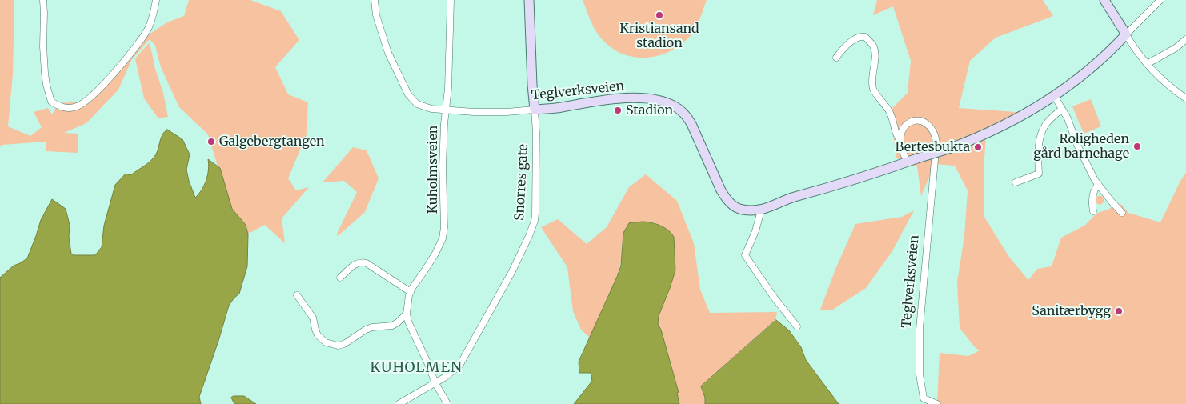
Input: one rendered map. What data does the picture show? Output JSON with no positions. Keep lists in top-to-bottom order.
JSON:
{
  "streets": {
    "street": ["Teglverksveien", "Kuholmsveien", "Snorres gate"]
  },
  "crossings": [
    ["Teglverksveien", "Kuholmsveien"],
    ["Teglverksveien", "Snorres gate"],
    ["Kuholmsveien", "Snorres gate"]
  ],
  "districts": ["KUHOLMEN"],
  "places": [
    "Kristiansand stadion",
    "Stadion",
    "Galgebergtangen",
    "Roligheden gård barnehage",
    "Bertesbukta",
    "Sanitærbygg"
  ]
}
